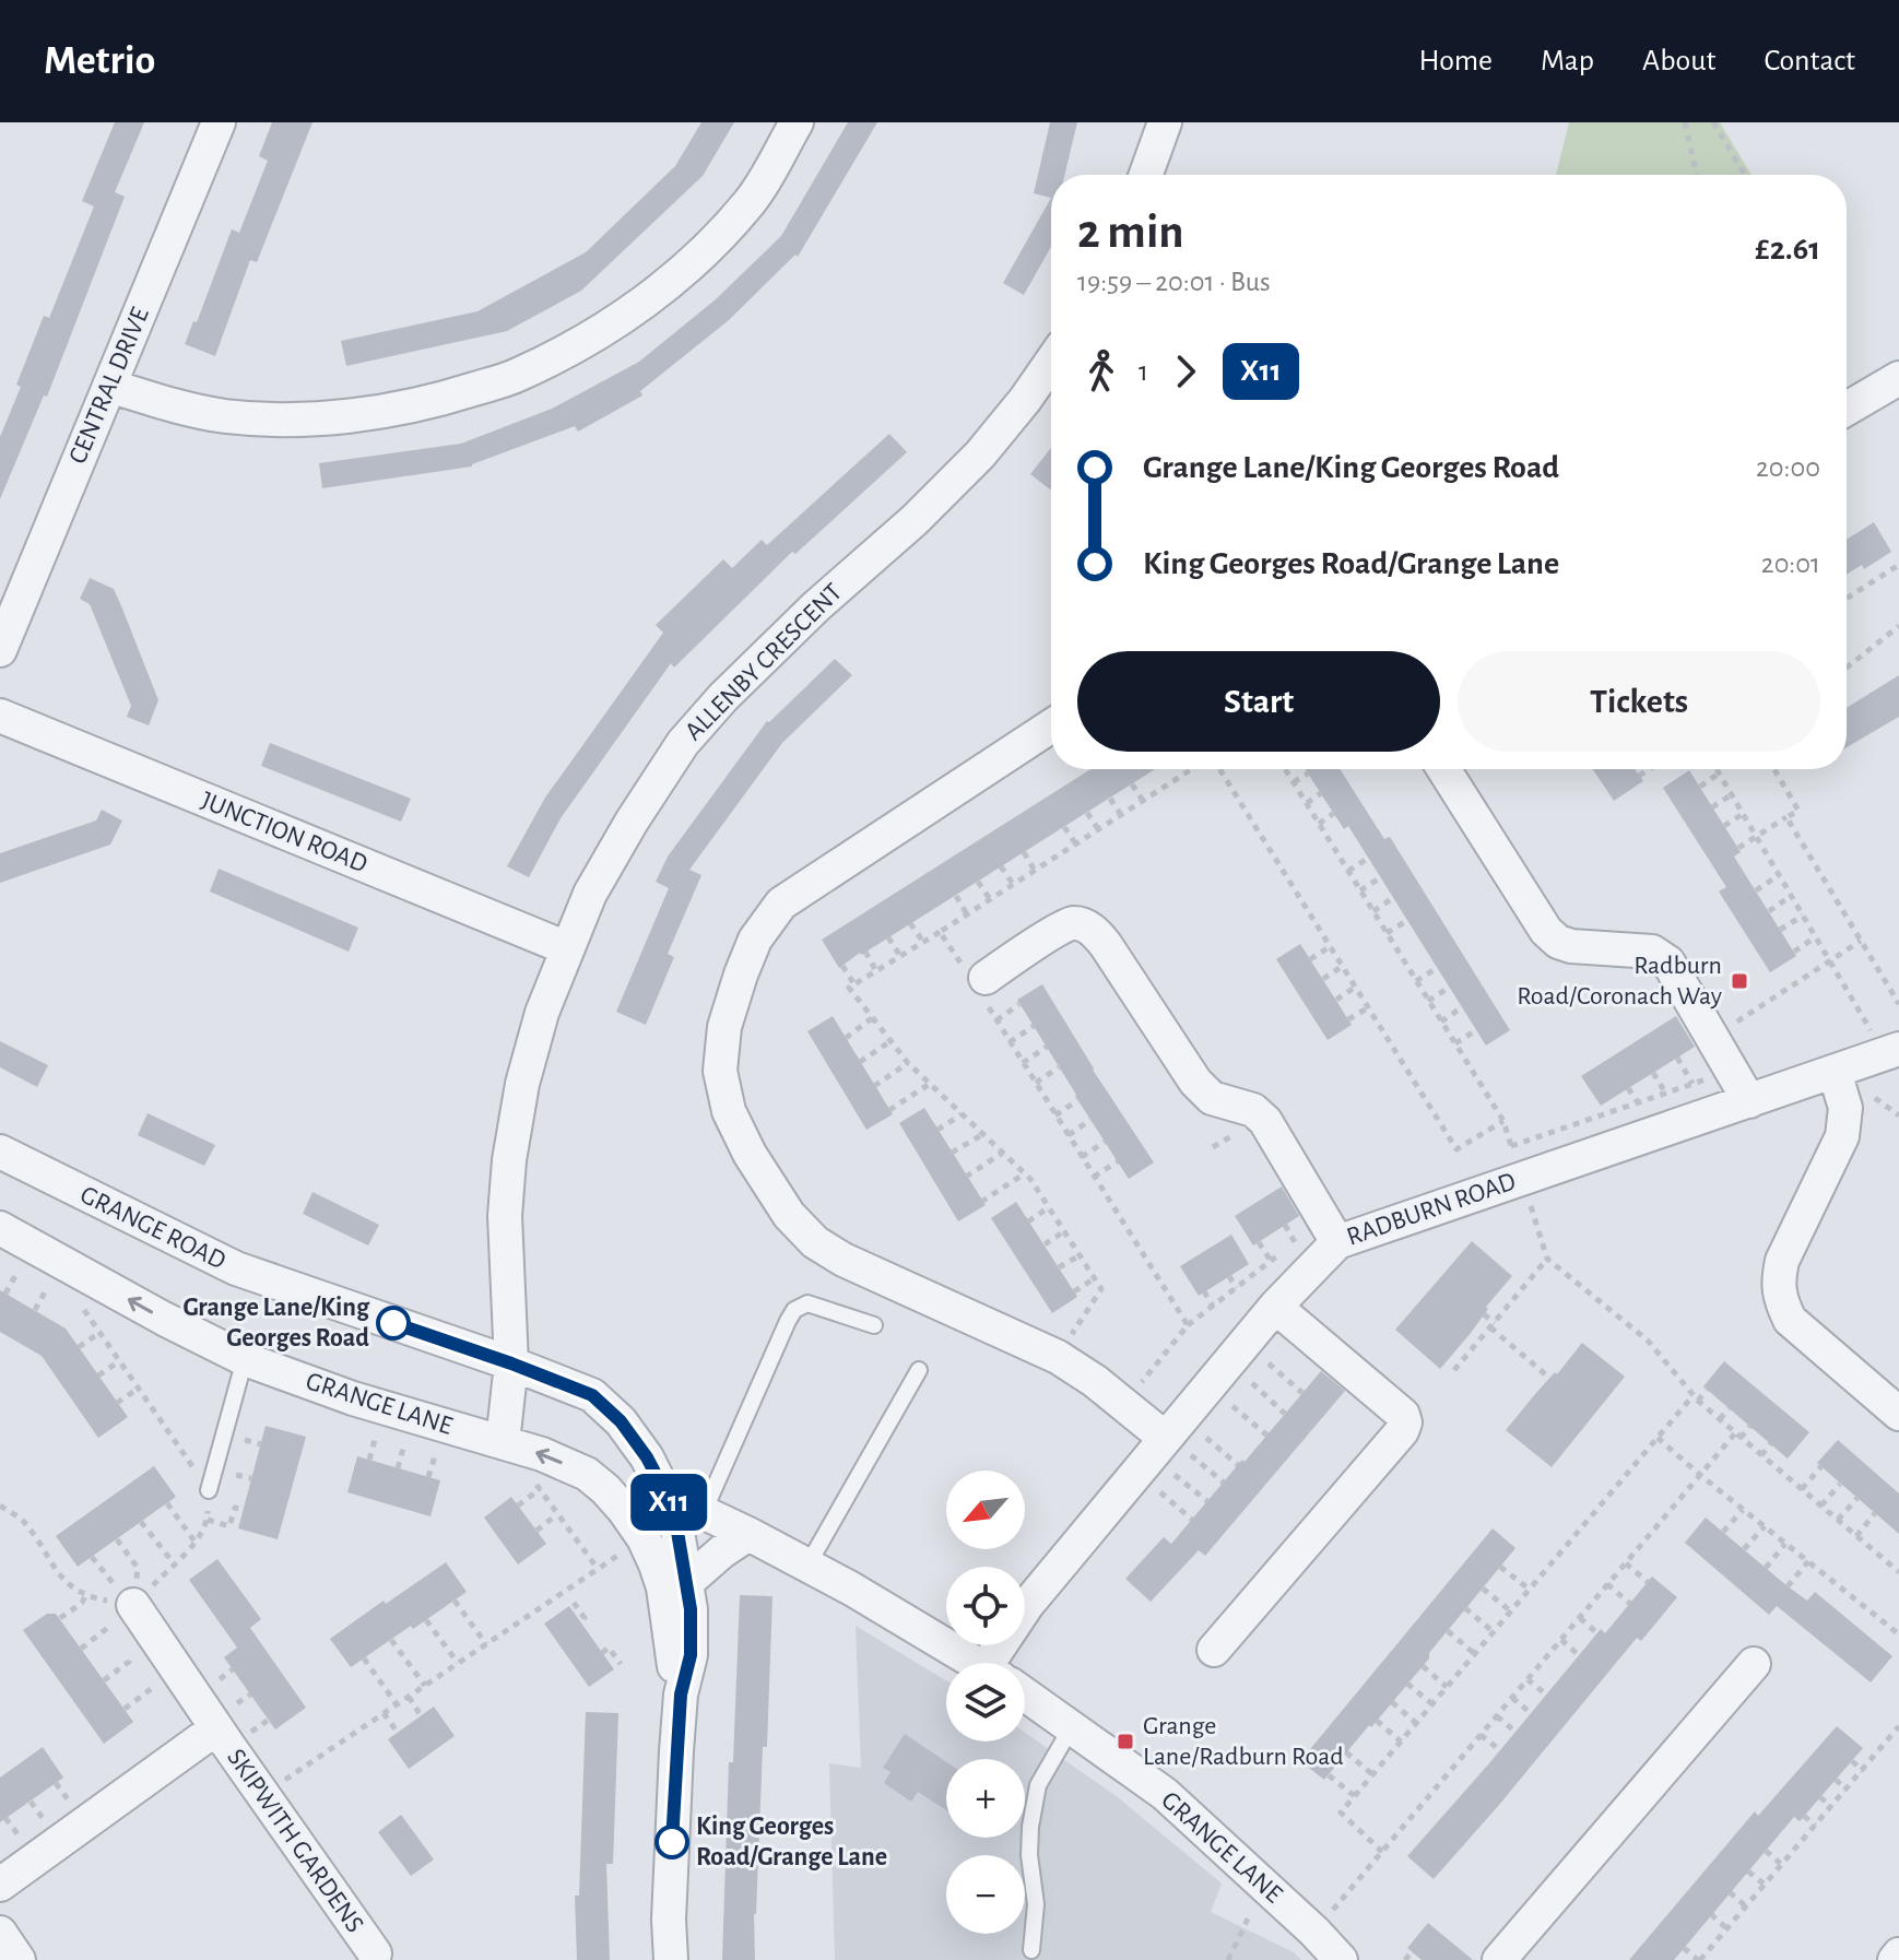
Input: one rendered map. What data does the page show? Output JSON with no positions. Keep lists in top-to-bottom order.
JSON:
{
  "streets": {
    "street": [
      "CENTRAL DRIVE",
      "ALLENBY CRESCENT",
      "JUNCTION ROAD",
      "RADBURN ROAD",
      "GRANGE ROAD",
      "GRANGE LANE",
      "SKIPWITH GARDENS"
    ]
  },
  "crossings": [
    ["ALLENBY CRESCENT", "JUNCTION ROAD"],
    ["ALLENBY CRESCENT", "GRANGE ROAD"],
    ["ALLENBY CRESCENT", "GRANGE LANE"],
    ["GRANGE ROAD", "GRANGE LANE"]
  ],
  "places": {
    "transit": ["Radburn Road/Coronach Way", "Grange Lane/Radburn Road"],
    "other": ["Grange Lane/King Georges Road", "King Georges Road/Grange Lane"]
  },
  "lines": ["bus line X11"],
  "north": "bottom left",
  "page": {
    "header": "Metrio",
    "nav": [
      "Home",
      "Map",
      "About",
      "Contact"
    ],
    "on_map": "X11",
    "heading": ["2 min", "19:59 – 20:01 · Bus", "£2.61"],
    "legs": ["1", "X11"],
    "list": [
      {
        "name": "Grange Lane/King Georges Road",
        "value": "20:00"
      },
      {
        "name": "King Georges Road/Grange Lane",
        "value": "20:01"
      }
    ],
    "buttons": ["Start", "Tickets"],
    "map_buttons": ["+", "−"]
  }
}
